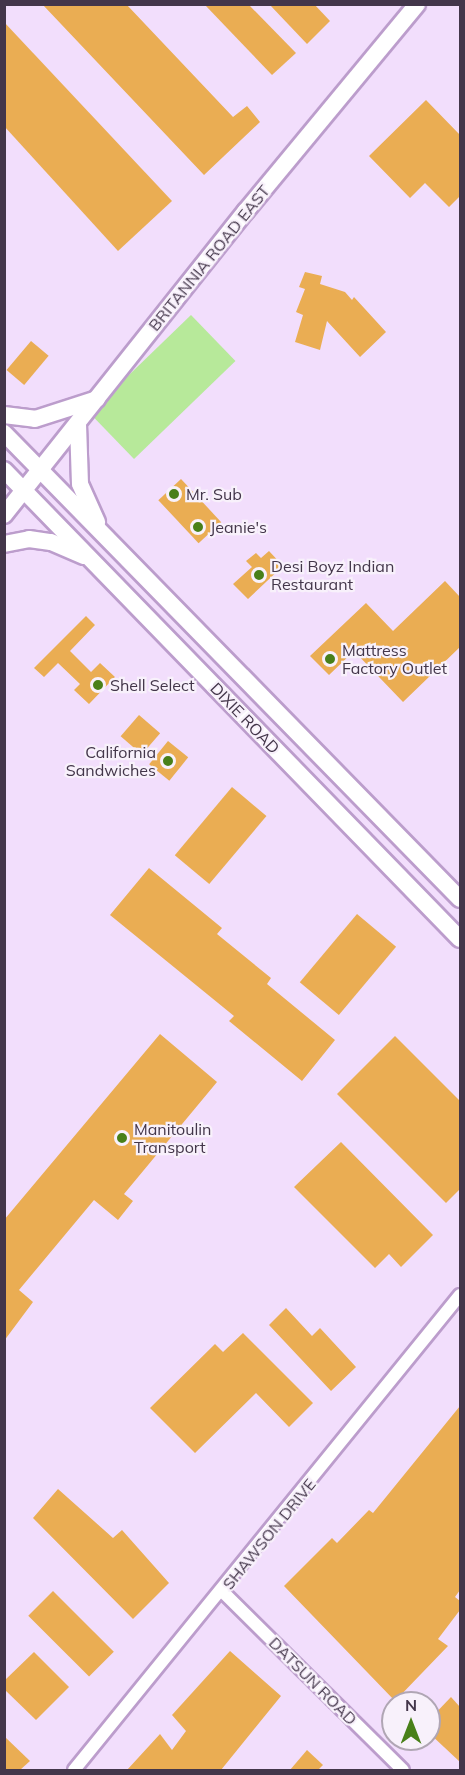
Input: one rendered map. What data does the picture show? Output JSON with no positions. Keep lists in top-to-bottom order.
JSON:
{
  "streets": {
    "main road": ["BRITANNIA ROAD EAST", "DIXIE ROAD"],
    "street": ["SHAWSON DRIVE", "DATSUN ROAD"]
  },
  "crossings": [
    ["BRITANNIA ROAD EAST", "DIXIE ROAD"],
    ["SHAWSON DRIVE", "DATSUN ROAD"]
  ],
  "places": [
    "Mr. Sub",
    "Jeanie's",
    "Desi Boyz Indian Restaurant",
    "Mattress Factory Outlet",
    "Shell Select",
    "California Sandwiches",
    "Manitoulin Transport"
  ],
  "north": "top"
}
